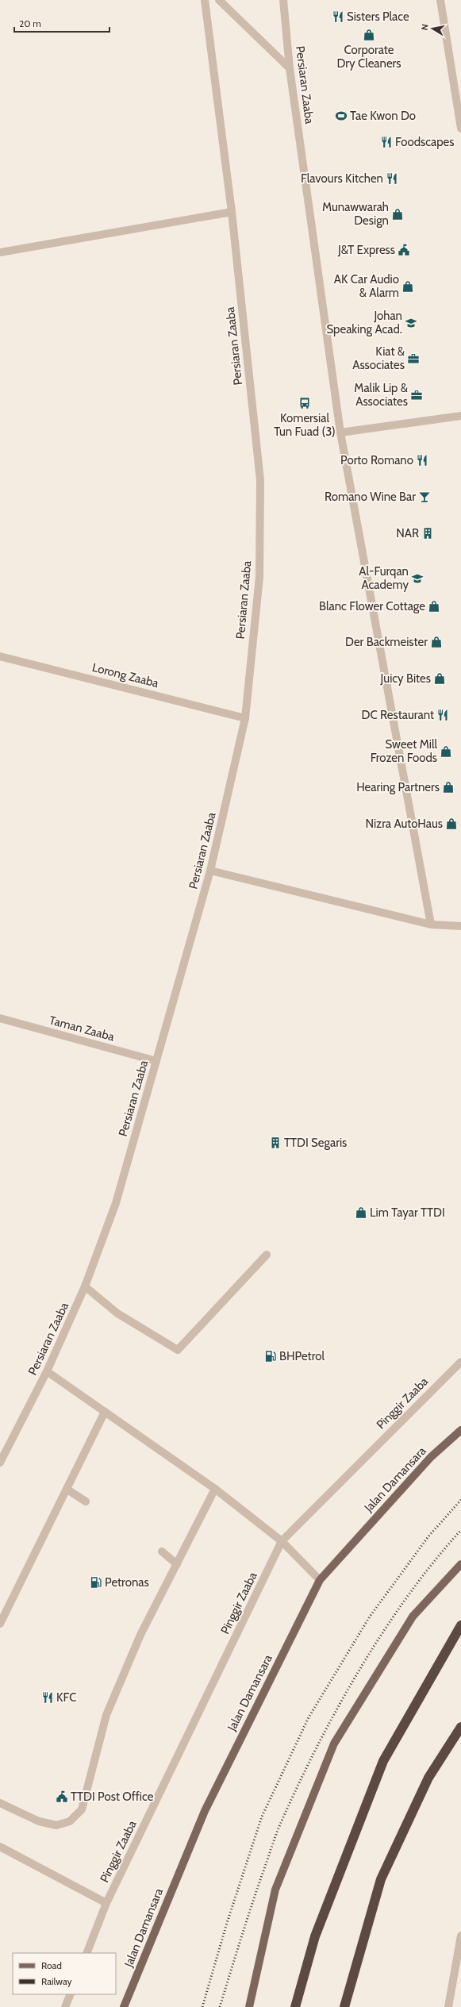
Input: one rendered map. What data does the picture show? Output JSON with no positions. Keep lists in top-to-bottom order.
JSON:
{
  "streets": {
    "main road": ["Jalan Damansara"],
    "street": [
      "Persiaran Zaaba",
      "Lorong Zaaba",
      "Taman Zaaba",
      "Pinggir Zaaba"
    ]
  },
  "crossings": [
    ["Persiaran Zaaba", "Lorong Zaaba"],
    ["Persiaran Zaaba", "Taman Zaaba"]
  ],
  "places": {
    "restaurant": [
      "Sisters Place",
      "Foodscapes",
      "Flavours Kitchen",
      "Porto Romano",
      "DC Restaurant",
      "KFC"
    ],
    "shop": [
      "Corporate Dry Cleaners",
      "Munawwarah Design",
      "AK Car Audio & Alarm",
      "Blanc Flower Cottage",
      "Der Backmeister",
      "Juicy Bites",
      "Sweet Mill Frozen Foods",
      "Hearing Partners",
      "Nizra AutoHaus",
      "Lim Tayar TTDI"
    ],
    "sports": ["Tae Kwon Do"],
    "public building": ["J&T Express", "TTDI Post Office"],
    "school or university": ["Johan Speaking Acad.", "Al-Furqan Academy"],
    "office": ["Kiat & Associates", "Malik Lip & Associates"],
    "bus stop": ["Komersial Tun Fuad (3)"],
    "bar": ["Romano Wine Bar"],
    "building": ["NAR", "TTDI Segaris"],
    "fuel station": ["BHPetrol", "Petronas"]
  },
  "legend": ["Road", "Railway"],
  "scale_bar": "20 m",
  "north": "left"
}
